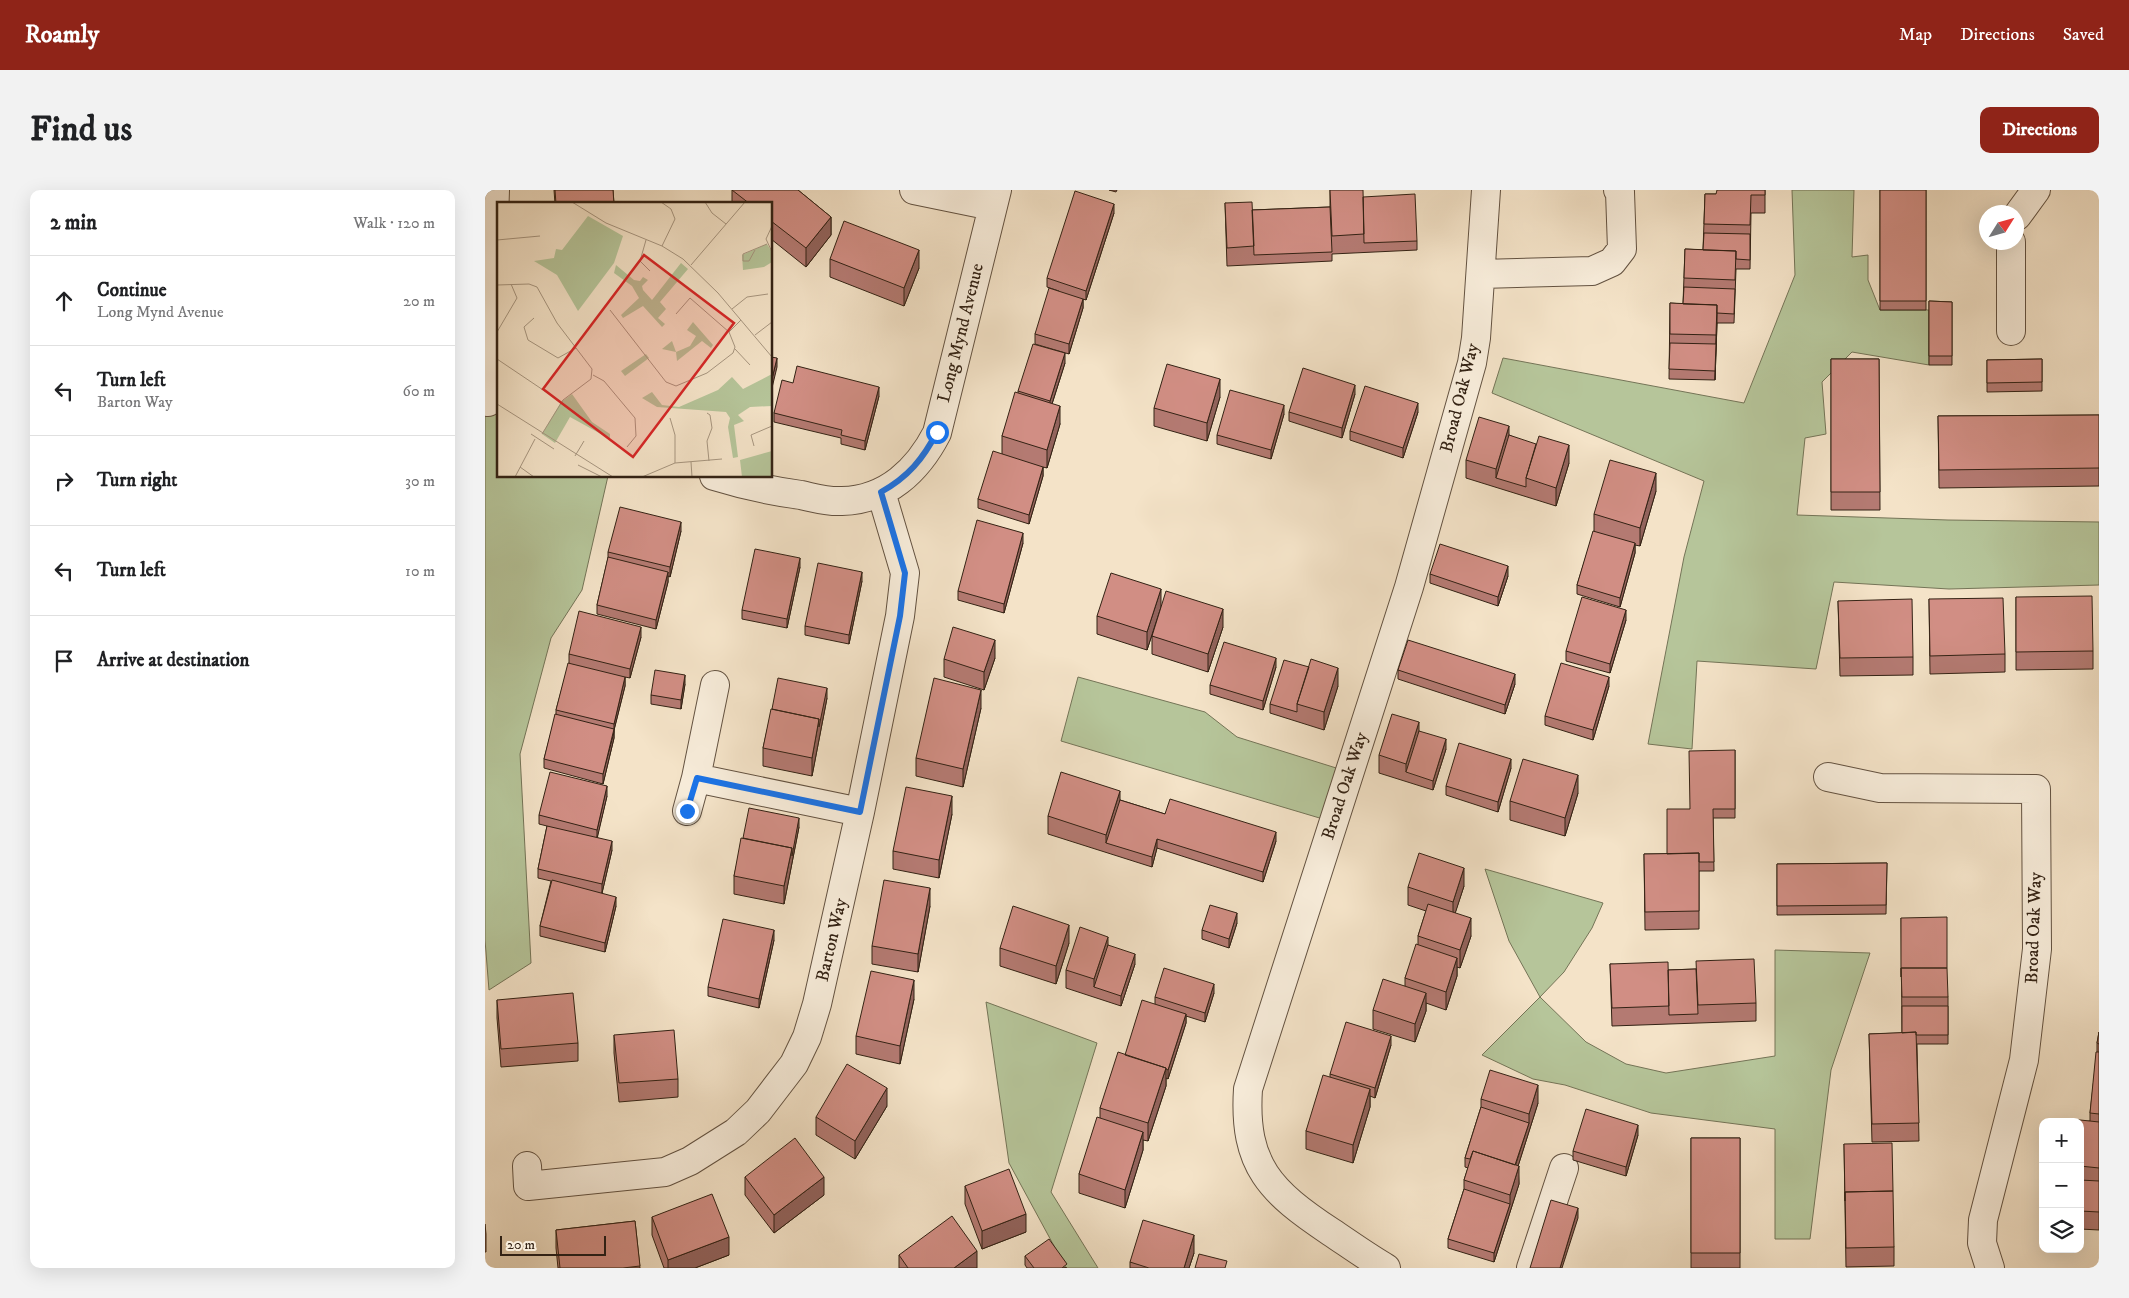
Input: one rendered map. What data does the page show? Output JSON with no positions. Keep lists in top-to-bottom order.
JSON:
{
  "streets": {
    "street": ["Long Mynd Avenue", "Broad Oak Way", "Barton Way"]
  },
  "crossings": [
    ["Long Mynd Avenue", "Barton Way"]
  ],
  "scale_bar": "20 m",
  "north": "top right",
  "page": {
    "header": "Roamly",
    "nav": ["Map", "Directions", "Saved"],
    "buttons": "Directions",
    "title": "Find us",
    "heading": ["2 min", "Walk · 120 m"],
    "list": [
      ["Continue", "Long Mynd Avenue", "20 m"],
      ["Turn left", "Barton Way", "60 m"],
      ["Turn right", "30 m"],
      ["Turn left", "10 m"],
      "Arrive at destination"
    ],
    "map_buttons": ["+", "−"],
    "scale": "20 m"
  }
}
